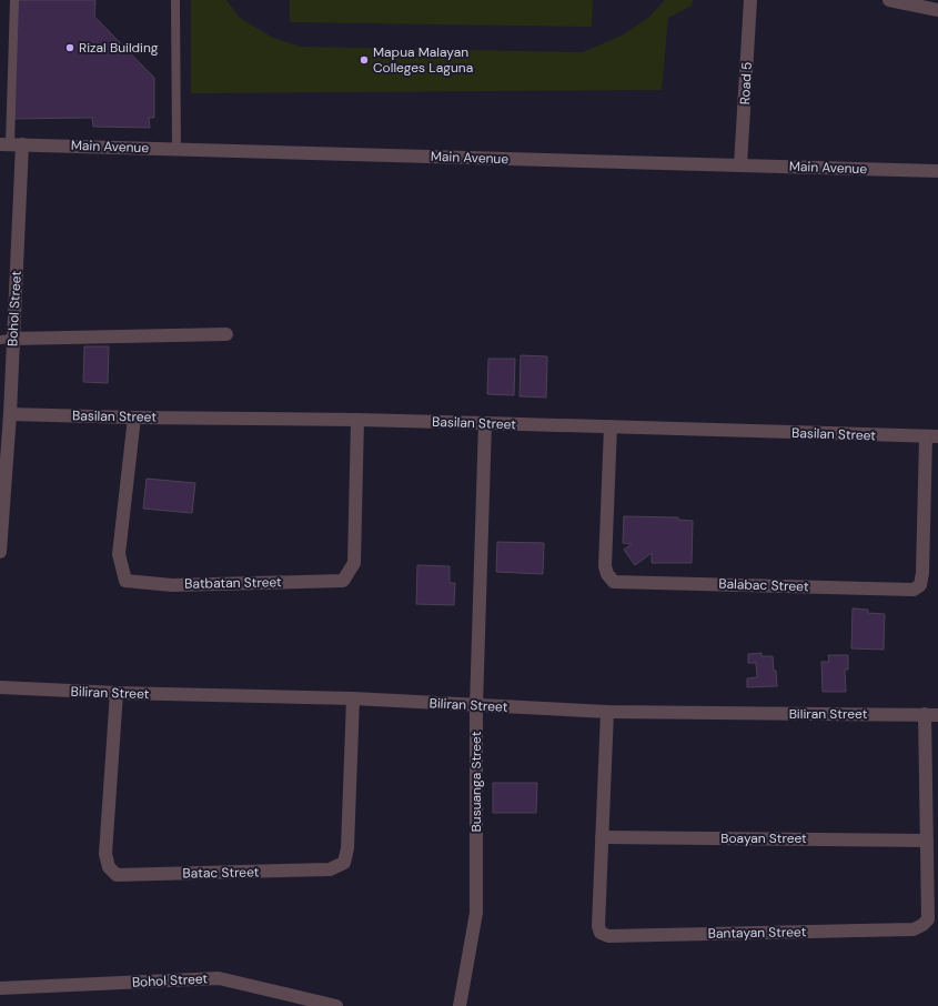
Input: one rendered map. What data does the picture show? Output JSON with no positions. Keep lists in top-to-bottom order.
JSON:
{
  "streets": {
    "street": [
      "Road 5",
      "Main Avenue",
      "Bohol Street",
      "Basilan Street",
      "Batbatan Street",
      "Balabac Street",
      "Biliran Street",
      "Busuanga Street",
      "Boayan Street",
      "Batac Street",
      "Bantayan Street"
    ]
  },
  "crossings": [
    ["Road 5", "Main Avenue"],
    ["Main Avenue", "Bohol Street"],
    ["Bohol Street", "Basilan Street"],
    ["Basilan Street", "Batbatan Street"],
    ["Basilan Street", "Balabac Street"],
    ["Basilan Street", "Busuanga Street"],
    ["Biliran Street", "Busuanga Street"],
    ["Biliran Street", "Batac Street"],
    ["Biliran Street", "Bantayan Street"],
    ["Boayan Street", "Bantayan Street"]
  ],
  "places": ["Rizal Building", "Mapua Malayan Colleges Laguna"]
}
